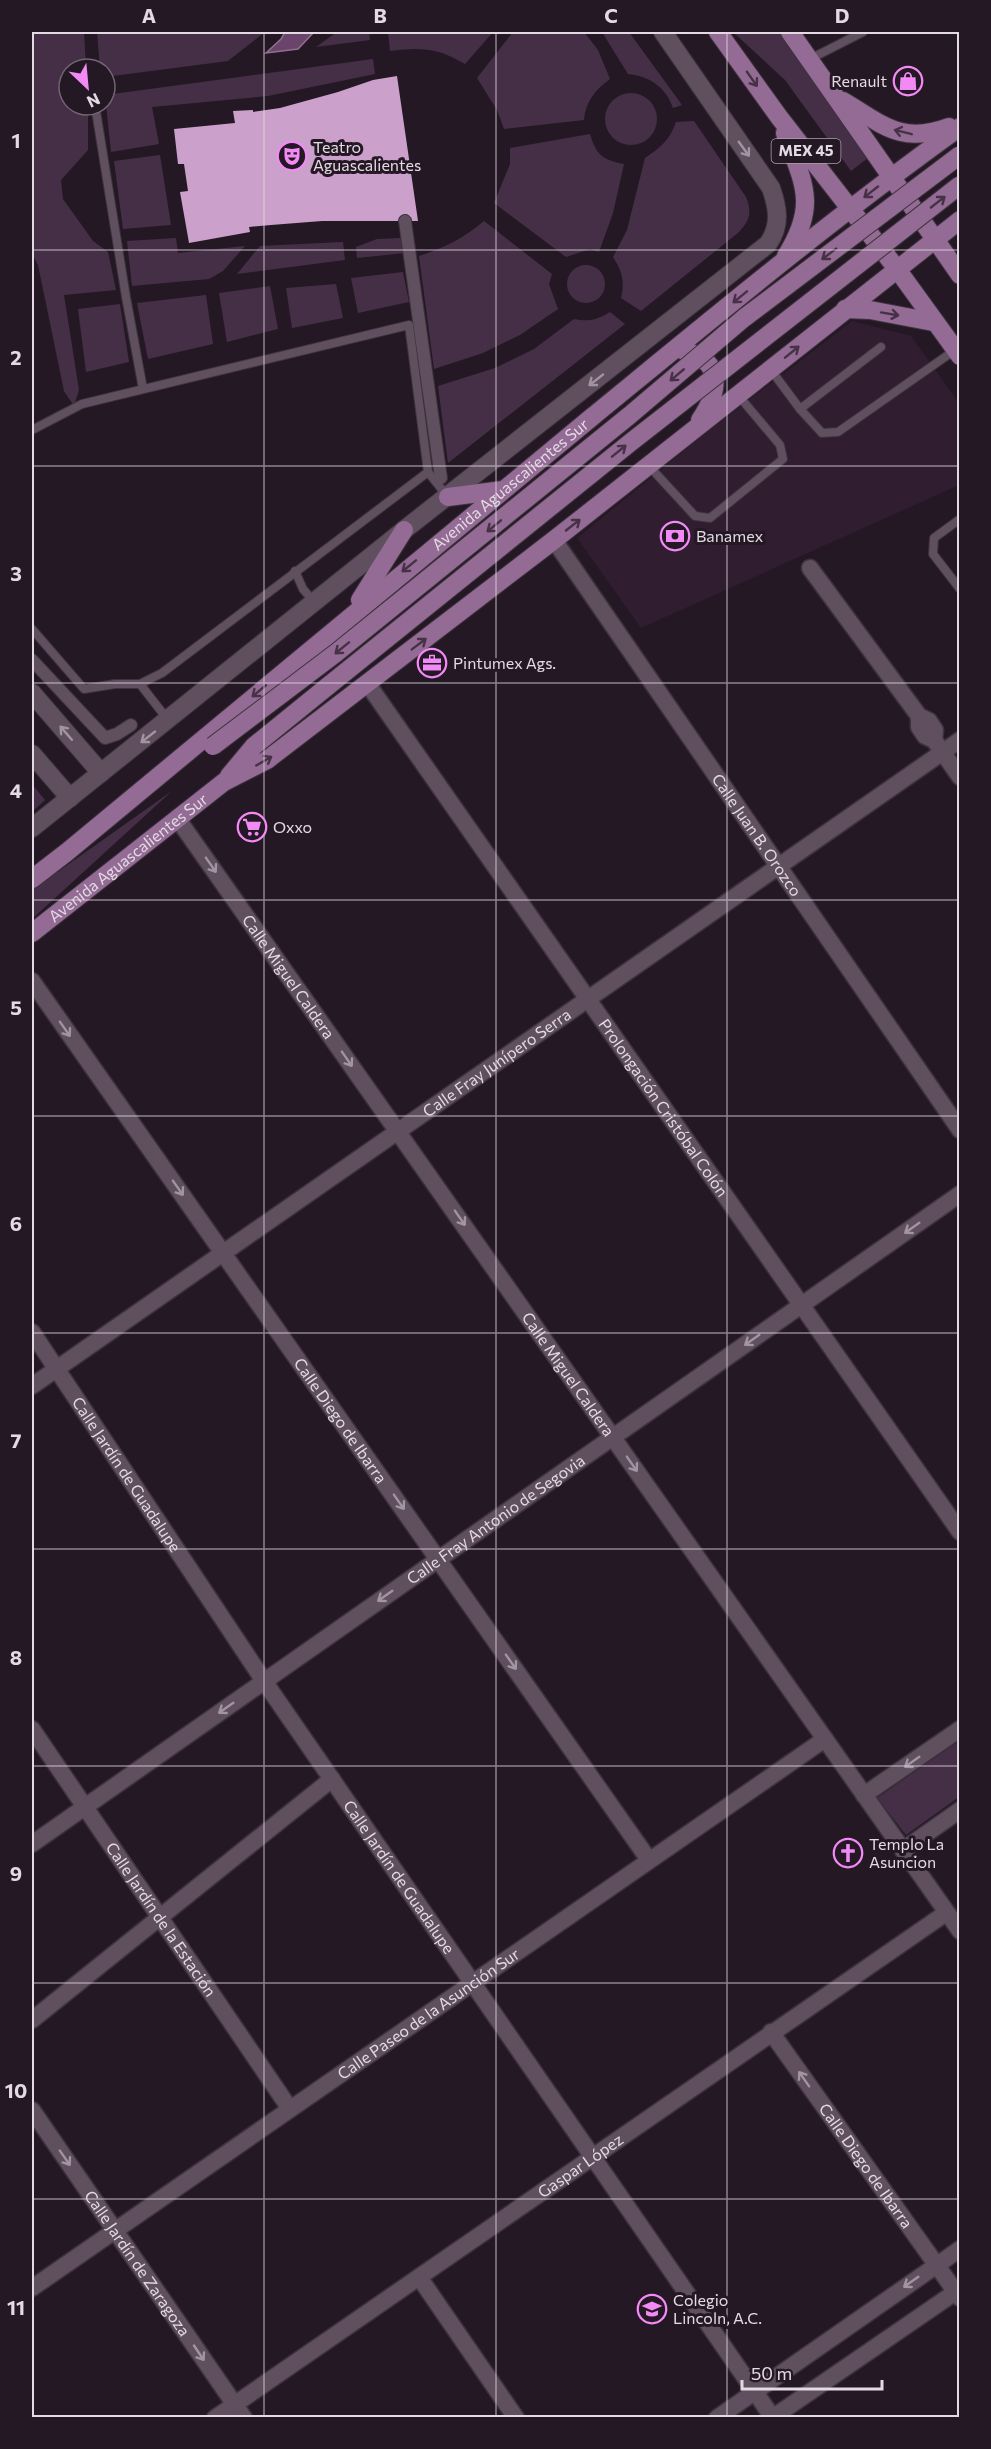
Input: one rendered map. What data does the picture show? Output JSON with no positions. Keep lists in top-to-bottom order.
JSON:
{
  "streets": {
    "main road": ["MEX 45", "Avenida Aguascalientes Sur"],
    "street": [
      "Calle Juan B. Orozco",
      "Calle Miguel Caldera",
      "Calle Fray Junípero Serra",
      "Prolongación Cristóbal Colón",
      "Calle Diego de Ibarra",
      "Calle Jardín de Guadalupe",
      "Calle Fray Antonio de Segovia",
      "Calle Jardín de la Estación",
      "Calle Paseo de la Asunción Sur",
      "Gaspar López",
      "Calle Jardín de Zaragoza"
    ]
  },
  "crossings": [
    ["MEX 45", "Avenida Aguascalientes Sur"],
    ["Avenida Aguascalientes Sur", "Calle Juan B. Orozco"],
    ["Avenida Aguascalientes Sur", "Calle Miguel Caldera"],
    ["Avenida Aguascalientes Sur", "Prolongación Cristóbal Colón"],
    ["Calle Juan B. Orozco", "Calle Fray Junípero Serra"],
    ["Calle Miguel Caldera", "Calle Fray Junípero Serra"],
    ["Calle Miguel Caldera", "Calle Fray Antonio de Segovia"],
    ["Calle Miguel Caldera", "Calle Paseo de la Asunción Sur"],
    ["Calle Miguel Caldera", "Gaspar López"],
    ["Calle Fray Junípero Serra", "Prolongación Cristóbal Colón"],
    ["Calle Fray Junípero Serra", "Calle Diego de Ibarra"],
    ["Calle Fray Junípero Serra", "Calle Jardín de Guadalupe"],
    ["Prolongación Cristóbal Colón", "Calle Fray Antonio de Segovia"],
    ["Calle Diego de Ibarra", "Calle Fray Antonio de Segovia"],
    ["Calle Diego de Ibarra", "Calle Paseo de la Asunción Sur"],
    ["Calle Diego de Ibarra", "Gaspar López"],
    ["Calle Jardín de Guadalupe", "Calle Fray Antonio de Segovia"],
    ["Calle Jardín de Guadalupe", "Calle Paseo de la Asunción Sur"],
    ["Calle Jardín de Guadalupe", "Gaspar López"],
    ["Calle Fray Antonio de Segovia", "Calle Jardín de la Estación"],
    ["Calle Jardín de la Estación", "Calle Paseo de la Asunción Sur"],
    ["Calle Paseo de la Asunción Sur", "Calle Jardín de Zaragoza"],
    ["Gaspar López", "Calle Jardín de Zaragoza"]
  ],
  "one_way": ["Calle Miguel Caldera", "Calle Fray Antonio de Segovia", "Calle Jardín de Zaragoza"],
  "places": {
    "shop": ["Renault"],
    "theatre": ["Teatro Aguascalientes"],
    "bank": ["Banamex"],
    "office": ["Pintumex Ags."],
    "supermarket": ["Oxxo"],
    "church": ["Templo La Asuncion"],
    "school or university": ["Colegio Lincoln, A.C."]
  },
  "scale_bar": "50 m",
  "north": "bottom right",
  "grid": {
    "columns": [
      "A",
      "B",
      "C",
      "D"
    ],
    "rows": [
      "1",
      "2",
      "3",
      "4",
      "5",
      "6",
      "7",
      "8",
      "9",
      "10",
      "11"
    ]
  }
}
